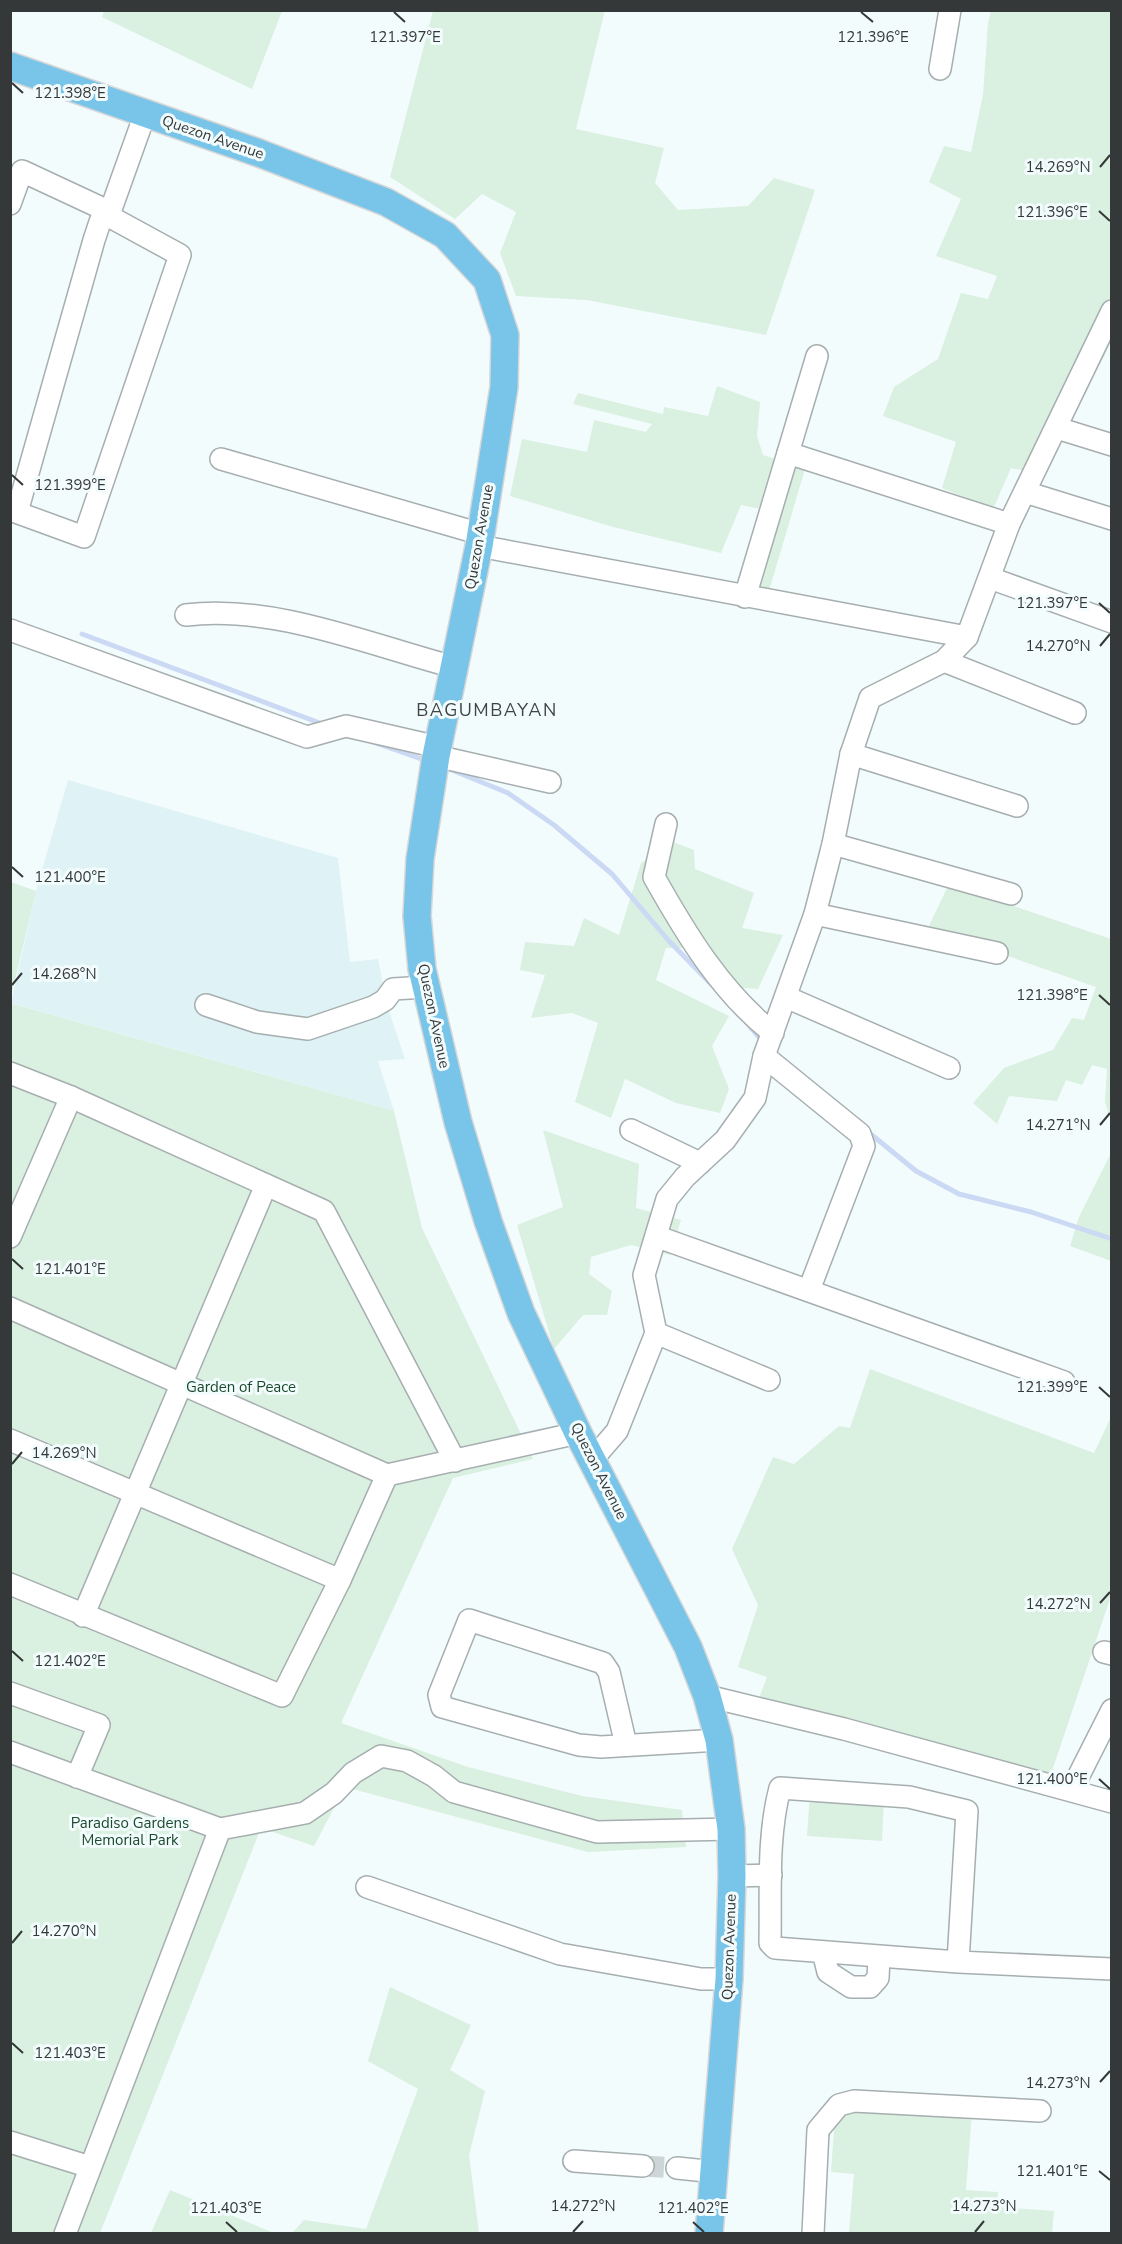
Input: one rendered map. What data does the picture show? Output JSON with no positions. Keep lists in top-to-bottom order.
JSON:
{
  "streets": {
    "main road": ["Quezon Avenue"]
  },
  "districts": ["BAGUMBAYAN"],
  "parks": ["Garden of Peace", "Paradiso Gardens Memorial Park"],
  "coordinates": [
    "121.396°E",
    "121.397°E",
    "121.398°E",
    "14.269°N",
    "121.399°E",
    "14.270°N",
    "121.400°E",
    "14.268°N",
    "14.271°N",
    "121.401°E",
    "14.272°N",
    "121.402°E",
    "121.403°E",
    "14.273°N"
  ]
}
